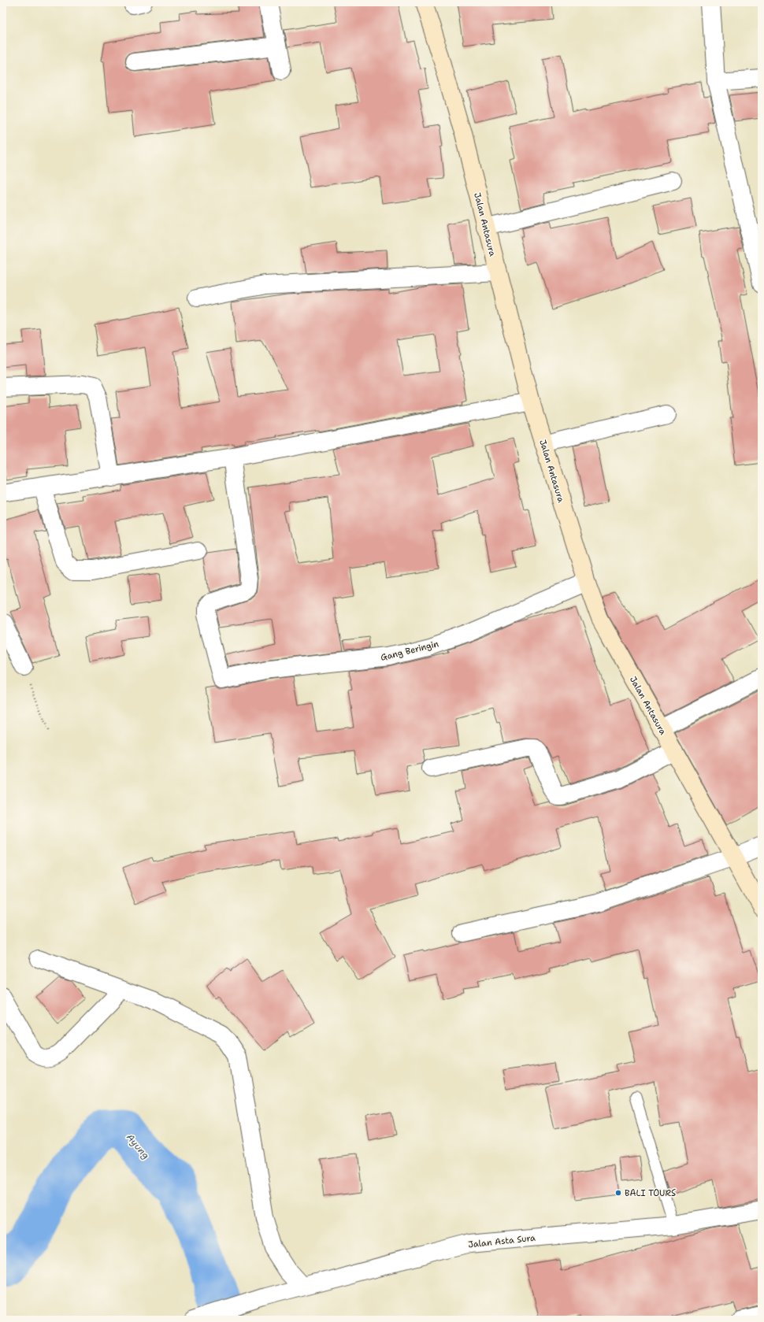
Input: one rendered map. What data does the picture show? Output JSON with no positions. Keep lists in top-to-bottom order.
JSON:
{
  "streets": {
    "main road": ["Jalan Antasura"],
    "street": ["Gang Beringin", "Jalan Asta Sura"]
  },
  "crossings": [
    ["Jalan Antasura", "Gang Beringin"]
  ],
  "water": ["Ayung"],
  "places": ["BALI TOURS"]
}
